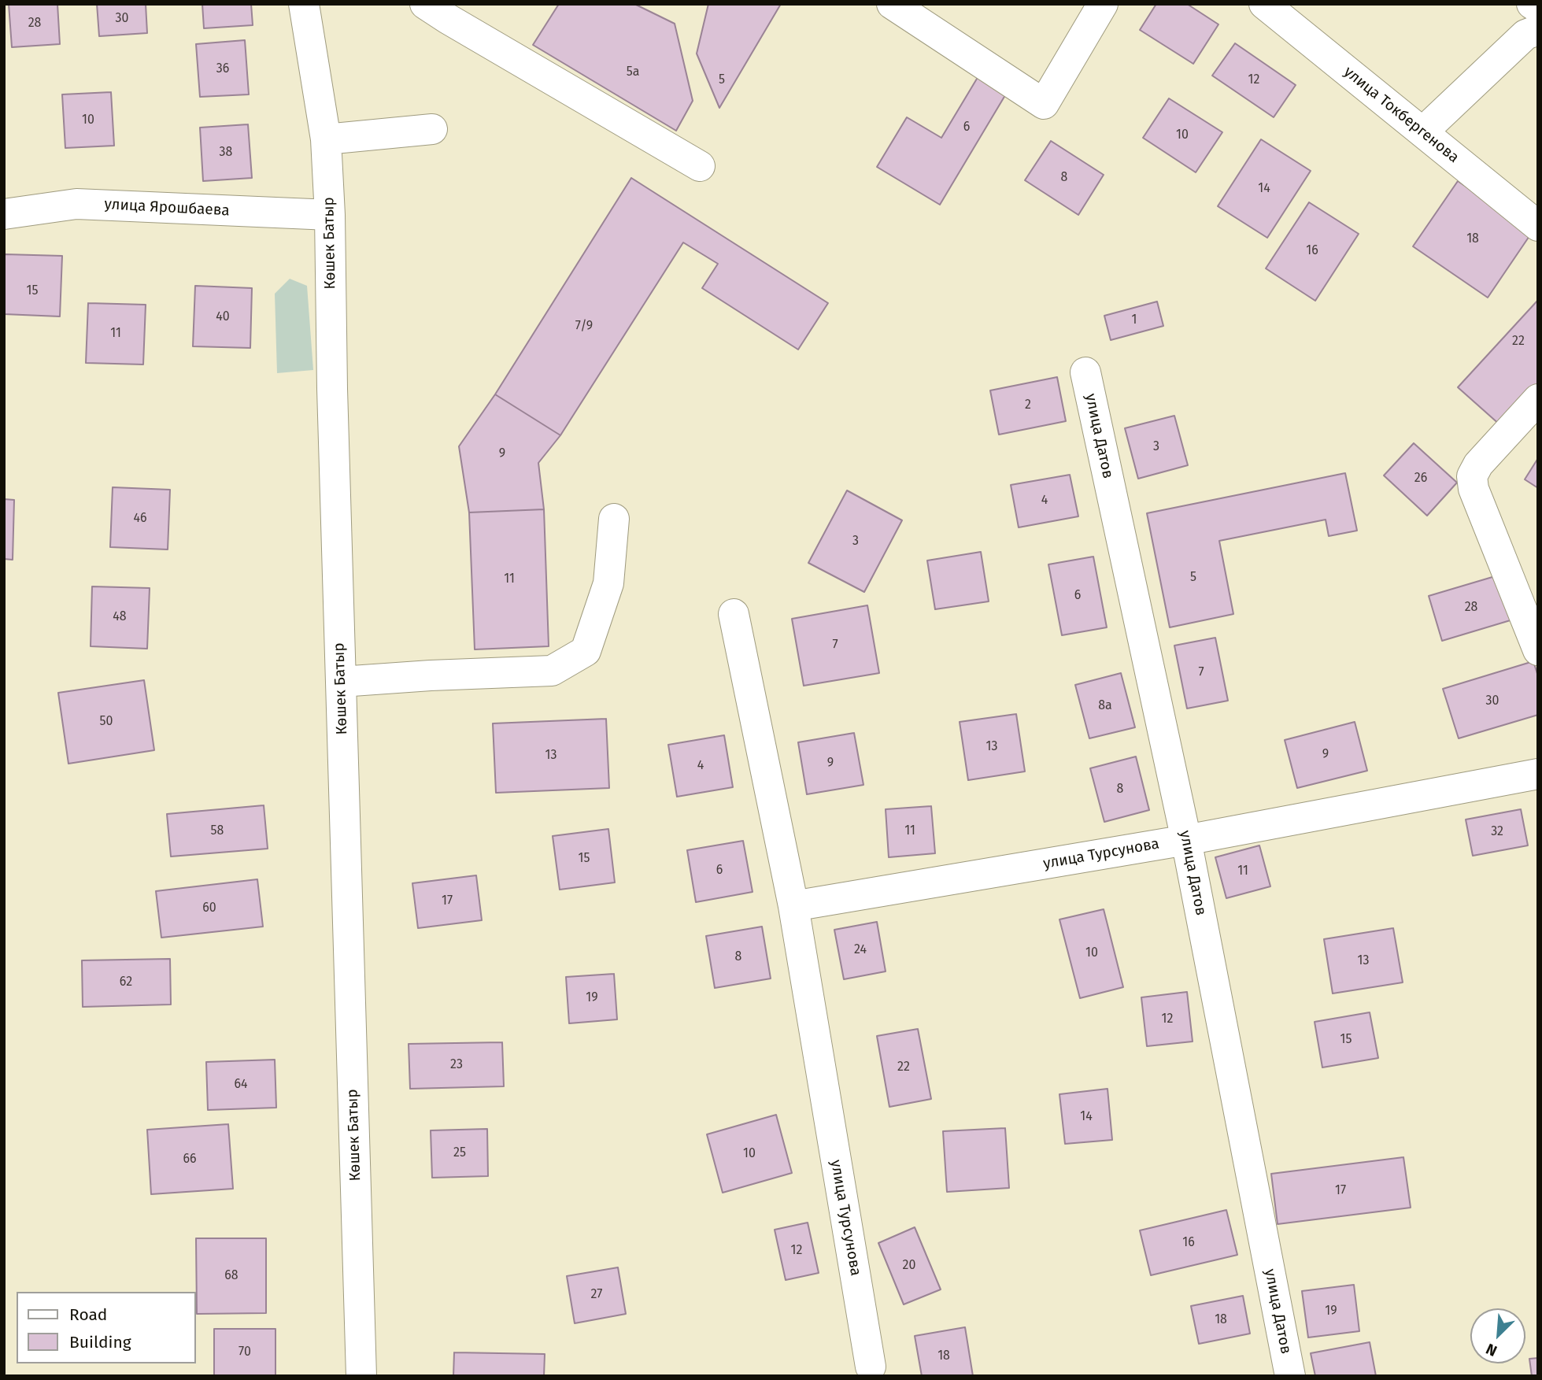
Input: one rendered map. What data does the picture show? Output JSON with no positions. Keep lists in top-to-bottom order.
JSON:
{
  "streets": {
    "street": [
      "улица Токбергенова",
      "улица Ярошбаева",
      "Көшек Батыр",
      "улица Датов",
      "улица Турсунова"
    ]
  },
  "crossings": [
    ["улица Ярошбаева", "Көшек Батыр"],
    ["улица Датов", "улица Турсунова"]
  ],
  "house_numbers": [
    "30",
    "28",
    "36",
    "5а",
    "5",
    "12",
    "10",
    "6",
    "10",
    "38",
    "8",
    "14",
    "18",
    "16",
    "15",
    "40",
    "1",
    "7/9",
    "11",
    "22",
    "2",
    "3",
    "9",
    "26",
    "4",
    "46",
    "3",
    "5",
    "11",
    "6",
    "28",
    "48",
    "7",
    "7",
    "30",
    "8а",
    "50",
    "13",
    "9",
    "13",
    "9",
    "4",
    "8",
    "58",
    "11",
    "32",
    "15",
    "6",
    "11",
    "17",
    "60",
    "24",
    "10",
    "8",
    "13",
    "62",
    "19",
    "12",
    "15",
    "23",
    "22",
    "64",
    "14",
    "25",
    "10",
    "66",
    "17",
    "16",
    "12",
    "20",
    "68",
    "27",
    "19",
    "18",
    "70",
    "18"
  ],
  "legend": ["Road", "Building"],
  "north": "bottom left"
}
